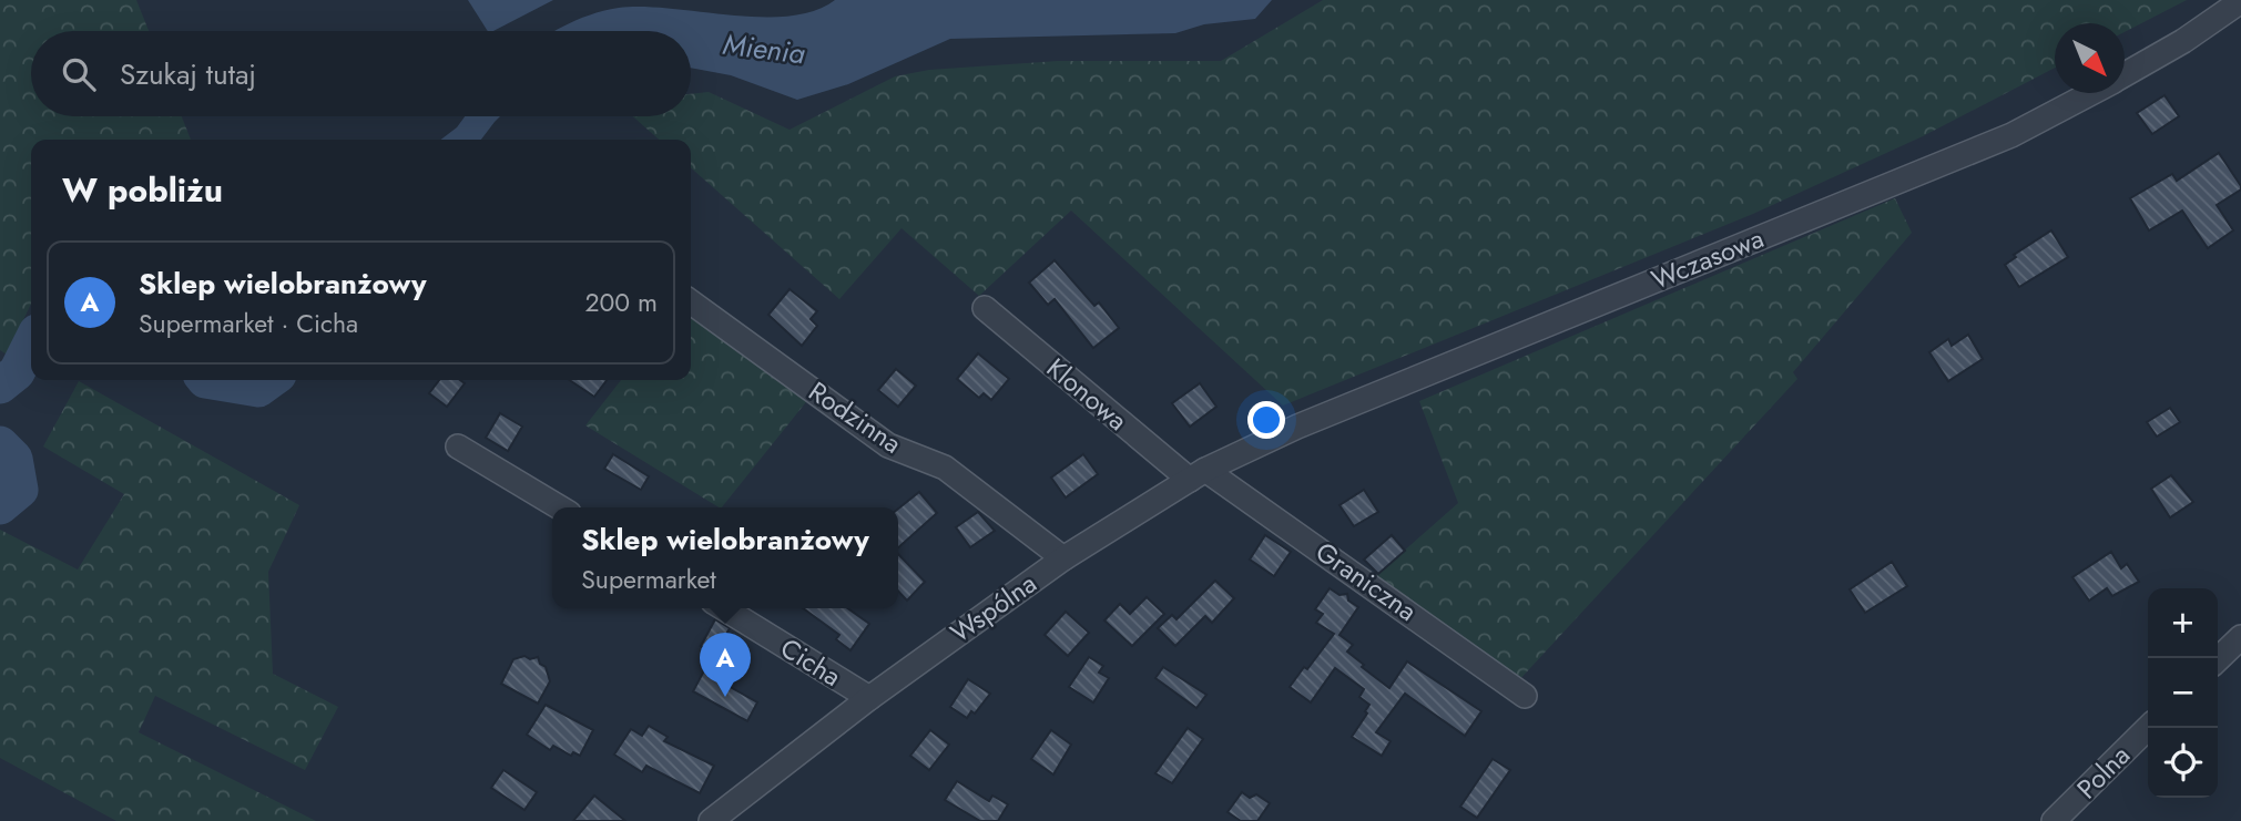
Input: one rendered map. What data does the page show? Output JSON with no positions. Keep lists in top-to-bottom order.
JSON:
{
  "streets": {
    "street": [
      "Wczasowa",
      "Klonowa",
      "Rodzinna",
      "Graniczna",
      "Wspólna",
      "Cicha",
      "Polna"
    ]
  },
  "crossings": [
    ["Wczasowa", "Wspólna"],
    ["Klonowa", "Graniczna"],
    ["Klonowa", "Wspólna"],
    ["Rodzinna", "Wspólna"],
    ["Graniczna", "Wspólna"],
    ["Wspólna", "Cicha"]
  ],
  "water": ["Mienia"],
  "north": "bottom right",
  "page": {
    "search": "Szukaj tutaj",
    "heading": "W pobliżu",
    "list": [
      {
        "mark": "A",
        "name": "Sklep wielobranżowy",
        "note": "Supermarket · Cicha",
        "value": "200 m"
      }
    ],
    "popup": ["Sklep wielobranżowy", "Supermarket"],
    "map_buttons": ["+", "−"],
    "pins": "A"
  }
}
